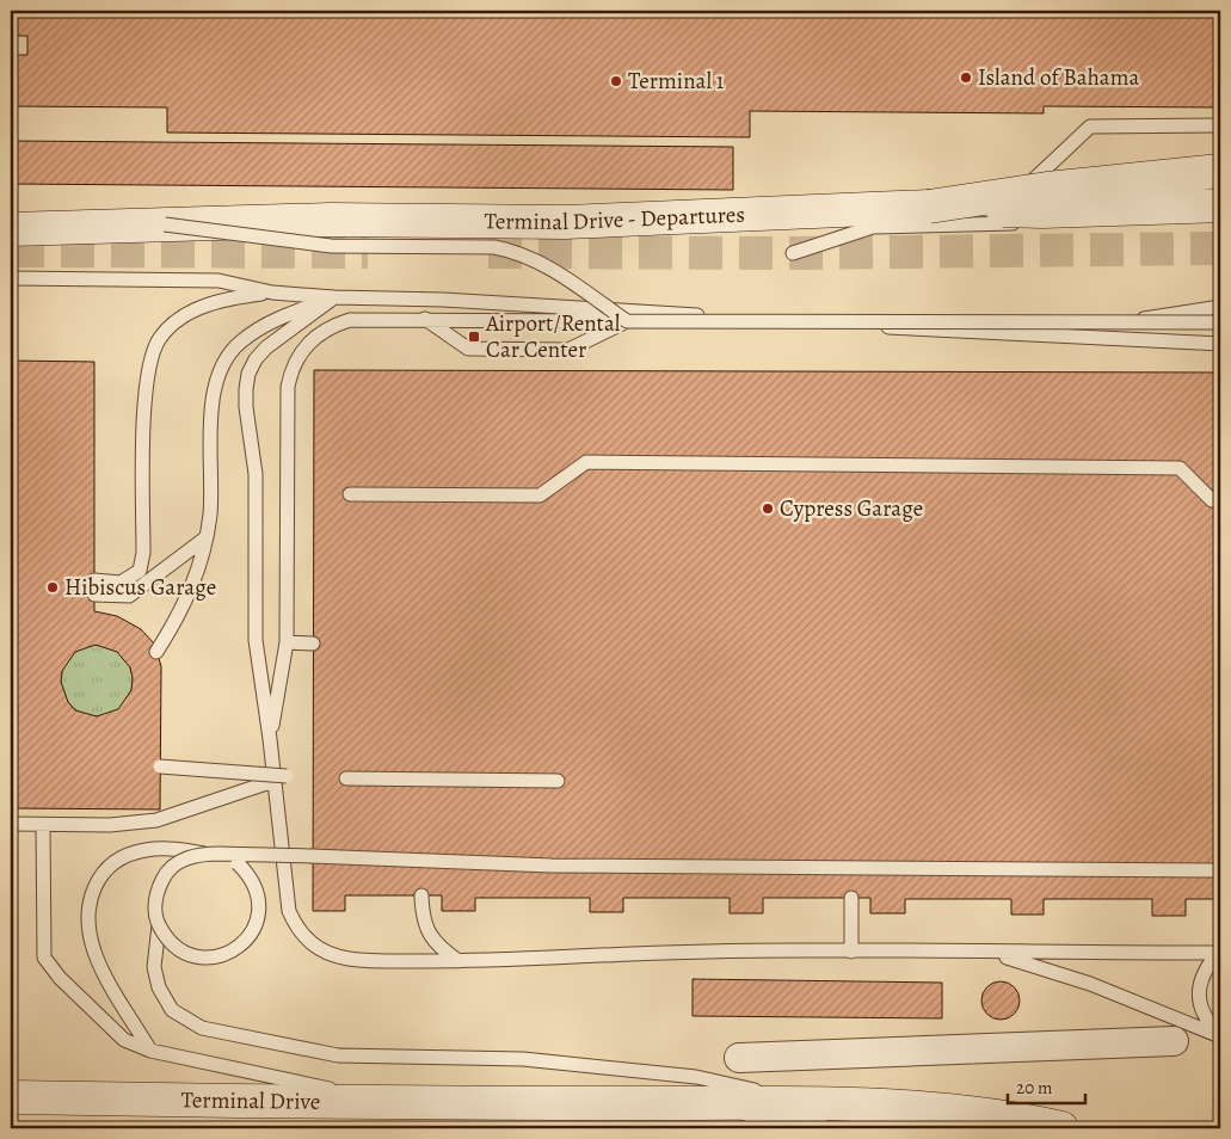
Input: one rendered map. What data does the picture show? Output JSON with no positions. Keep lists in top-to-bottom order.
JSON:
{
  "streets": {
    "street": ["Terminal Drive - Departures", "Terminal Drive"]
  },
  "places": {
    "other": [
      "Island of Bahama",
      "Terminal 1",
      "Cypress Garage",
      "Hibiscus Garage"
    ],
    "transit": ["Airport/Rental Car Center"]
  },
  "scale_bar": "20 m"
}
